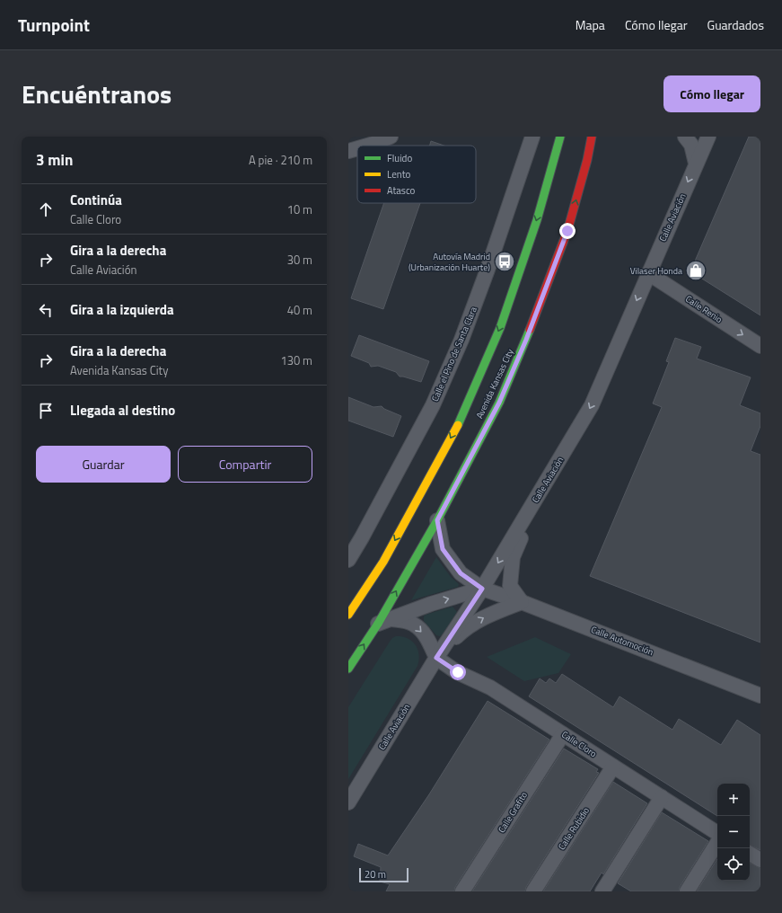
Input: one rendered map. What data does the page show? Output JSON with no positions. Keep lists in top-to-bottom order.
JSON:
{
  "streets": {
    "main road": ["Avenida Kansas City"],
    "street": [
      "Calle Aviación",
      "Calle Renio",
      "Calle el Pino de Santa Clara",
      "Calle Automoción",
      "Calle Cloro",
      "Calle Grafito",
      "Calle Rubidio"
    ]
  },
  "crossings": [
    ["Calle Aviación", "Calle Renio"],
    ["Calle Aviación", "Calle Automoción"],
    ["Calle Aviación", "Calle Cloro"],
    ["Avenida Kansas City", "Calle Automoción"],
    ["Calle Cloro", "Calle Grafito"],
    ["Calle Cloro", "Calle Rubidio"]
  ],
  "one_way": ["Calle Aviación", "Calle Renio"],
  "places": {
    "bus stop": ["Autovía Madrid (Urbanización Huarte)"],
    "shop": ["Vilaser Honda"]
  },
  "legend": ["Fluido", "Lento", "Atasco"],
  "scale_bar": "20 m",
  "page": {
    "header": "Turnpoint",
    "nav": ["Mapa", "Cómo llegar", "Guardados"],
    "title": "Encuéntranos",
    "buttons": [
      "Cómo llegar",
      ["Guardar", "Compartir"]
    ],
    "heading": ["3 min", "A pie · 210 m"],
    "list": [
      ["Continúa", "Calle Cloro", "10 m"],
      ["Gira a la derecha", "Calle Aviación", "30 m"],
      ["Gira a la izquierda", "40 m"],
      ["Gira a la derecha", "Avenida Kansas City", "130 m"],
      "Llegada al destino"
    ],
    "map_buttons": ["+", "−"],
    "scale": "20 m"
  }
}
